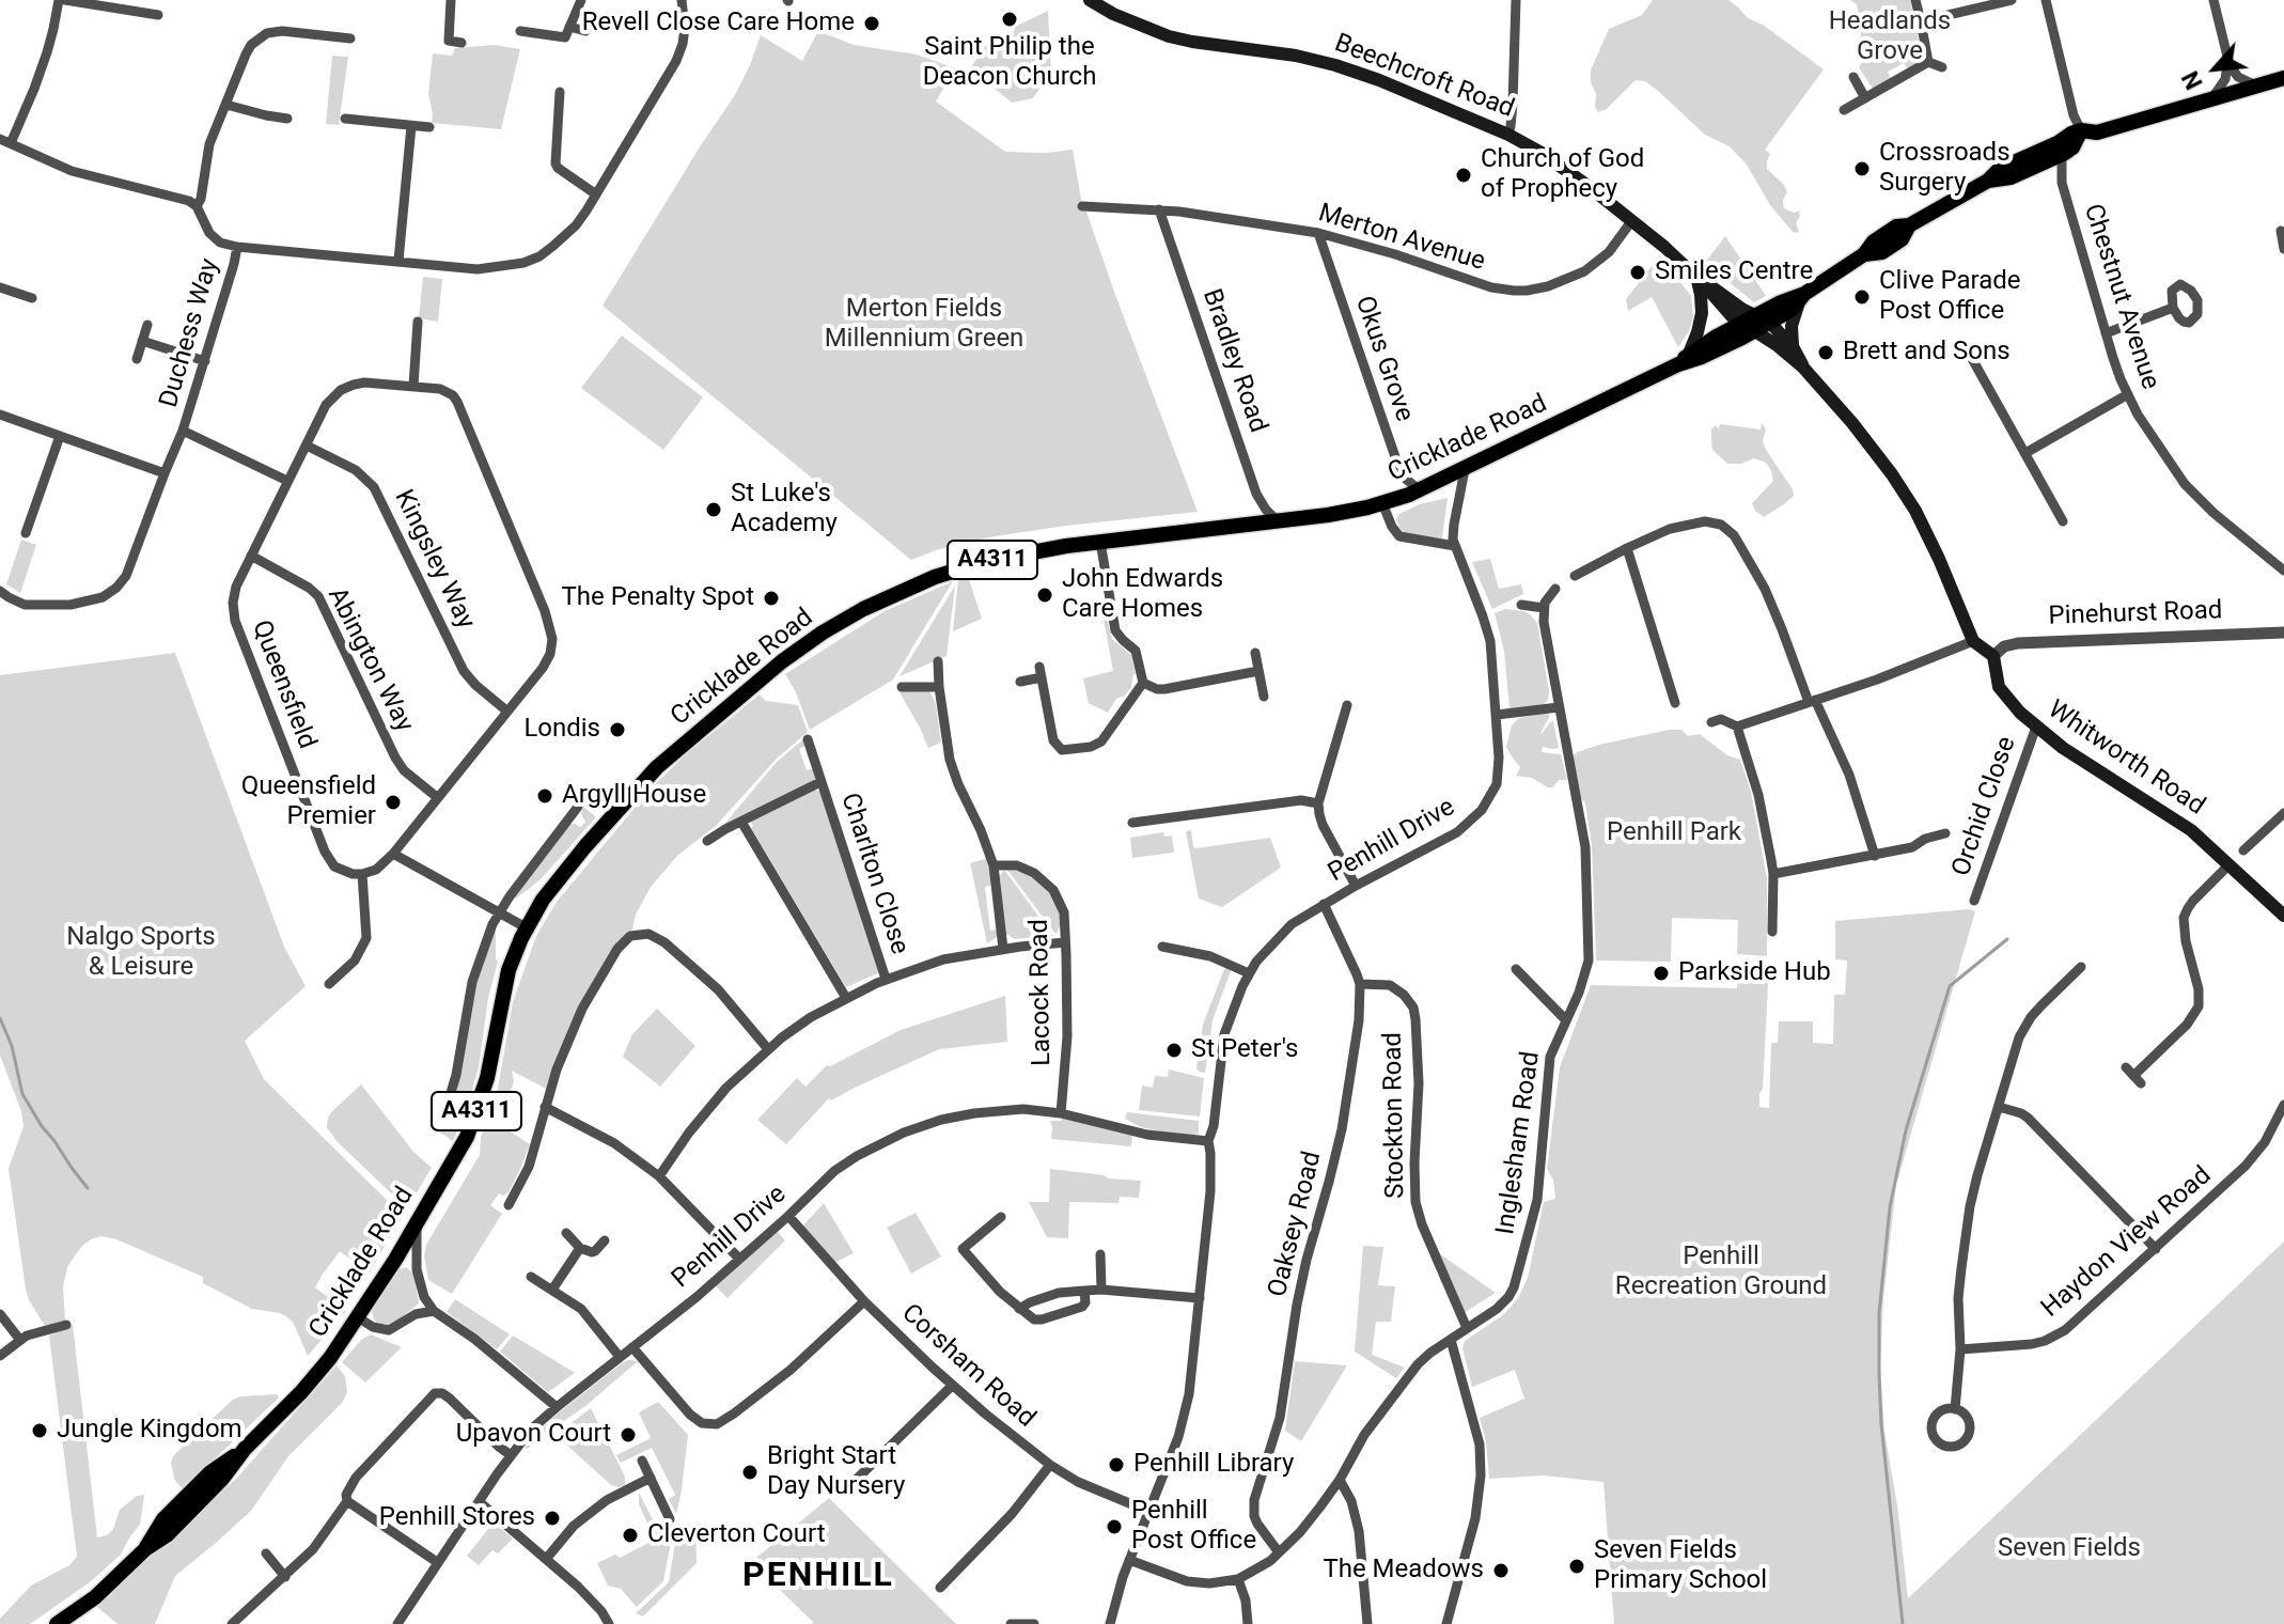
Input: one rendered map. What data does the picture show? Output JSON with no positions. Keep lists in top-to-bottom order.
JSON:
{
  "streets": {
    "main road": [
      "Beechcroft Road",
      "Cricklade Road",
      "A4311",
      "Whitworth Road"
    ],
    "street": [
      "Merton Avenue",
      "Chestnut Avenue",
      "Duchess Way",
      "Okus Grove",
      "Bradley Road",
      "Kingsley Way",
      "Pinehurst Road",
      "Abington Way",
      "Queensfield",
      "Orchid Close",
      "Penhill Drive",
      "Charlton Close",
      "Lacock Road",
      "Stockton Road",
      "Inglesham Road",
      "Oaksey Road",
      "Haydon View Road",
      "Corsham Road"
    ]
  },
  "crossings": [
    ["Beechcroft Road", "Merton Avenue"],
    ["Beechcroft Road", "Cricklade Road"],
    ["Merton Avenue", "Okus Grove"],
    ["Merton Avenue", "Bradley Road"],
    ["Chestnut Avenue", "Cricklade Road"],
    ["Duchess Way", "Queensfield"],
    ["Okus Grove", "Cricklade Road"],
    ["Bradley Road", "Cricklade Road"],
    ["Cricklade Road", "Penhill Drive"],
    ["Kingsley Way", "Queensfield"],
    ["Pinehurst Road", "Whitworth Road"],
    ["Abington Way", "Queensfield"],
    ["Whitworth Road", "Orchid Close"],
    ["Penhill Drive", "Lacock Road"],
    ["Penhill Drive", "Inglesham Road"],
    ["Penhill Drive", "Oaksey Road"],
    ["Penhill Drive", "Corsham Road"],
    ["Stockton Road", "Inglesham Road"],
    ["Stockton Road", "Oaksey Road"],
    ["Inglesham Road", "Oaksey Road"]
  ],
  "districts": ["PENHILL"],
  "parks": [
    "Headlands Grove",
    "Merton Fields Millennium Green",
    "Penhill Park",
    "Nalgo Sports & Leisure",
    "Penhill Recreation Ground",
    "Seven Fields"
  ],
  "places": [
    "Saint Philip the Deacon Church",
    "Revell Close Care Home",
    "Crossroads Surgery",
    "Church of God of Prophecy",
    "Smiles Centre",
    "Clive Parade Post Office",
    "Brett and Sons",
    "St Luke's Academy",
    "John Edwards Care Homes",
    "The Penalty Spot",
    "Londis",
    "Argyll House",
    "Queensfield Premier",
    "Parkside Hub",
    "St Peter's",
    "Jungle Kingdom",
    "Upavon Court",
    "Penhill Library",
    "Bright Start Day Nursery",
    "Penhill Stores",
    "Penhill Post Office",
    "Cleverton Court",
    "Seven Fields Primary School",
    "The Meadows"
  ],
  "north": "bottom left"
}
